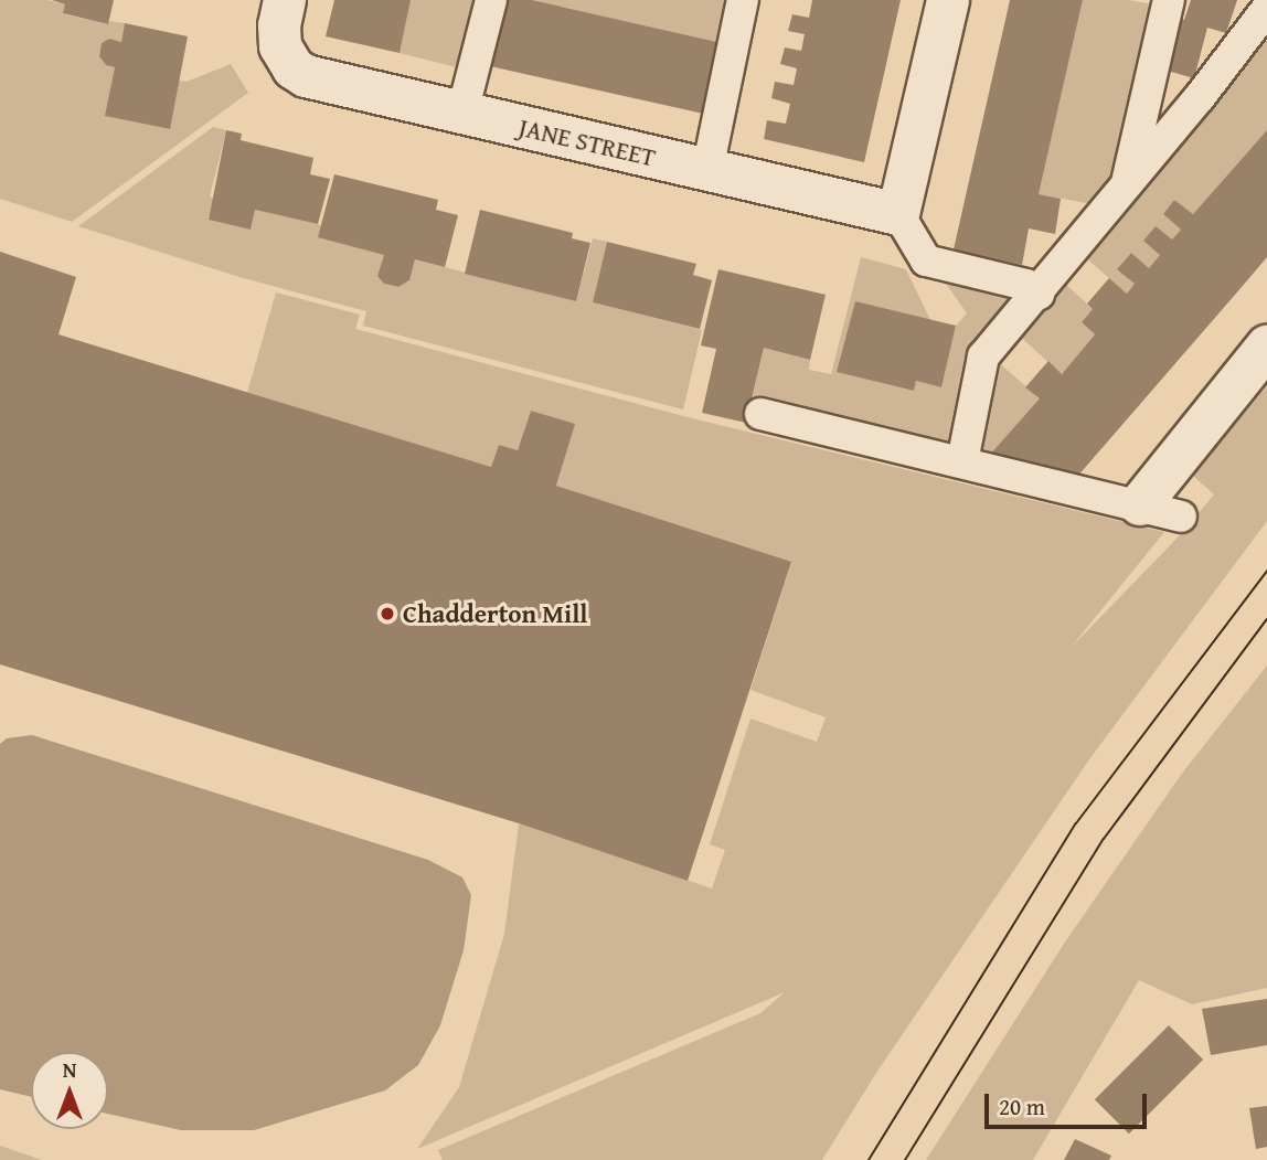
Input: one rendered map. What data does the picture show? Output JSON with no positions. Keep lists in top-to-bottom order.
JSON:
{
  "streets": {
    "street": ["JANE STREET"]
  },
  "places": ["Chadderton Mill"],
  "scale_bar": "20 m",
  "north": "top"
}
